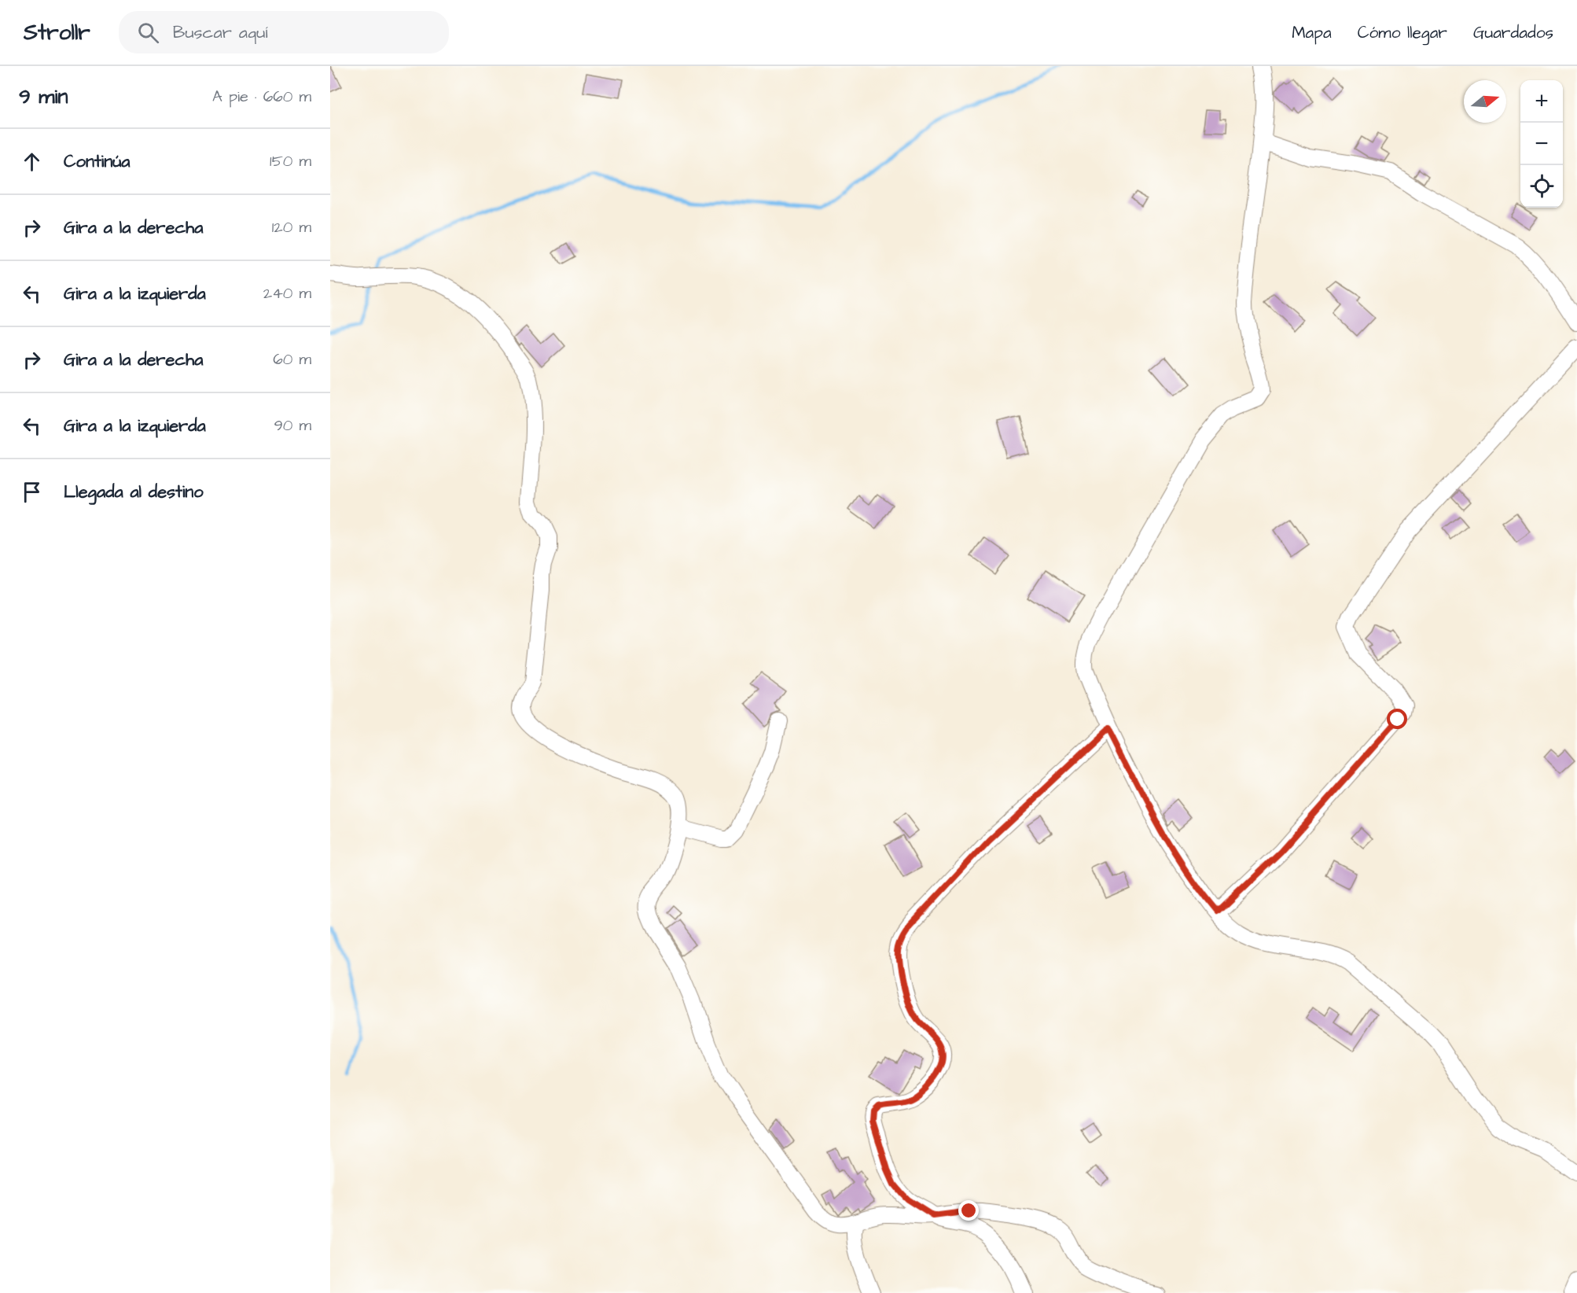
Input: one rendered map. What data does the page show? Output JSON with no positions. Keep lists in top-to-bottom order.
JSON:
{
  "north": "right",
  "page": {
    "header": "Strollr",
    "search": "Buscar aquí",
    "nav": ["Mapa", "Cómo llegar", "Guardados"],
    "heading": ["9 min", "A pie · 660 m"],
    "map_buttons": ["+", "−"],
    "list": [
      ["Continúa", "150 m"],
      ["Gira a la derecha", "120 m"],
      ["Gira a la izquierda", "240 m"],
      ["Gira a la derecha", "60 m"],
      ["Gira a la izquierda", "90 m"],
      "Llegada al destino"
    ]
  }
}
